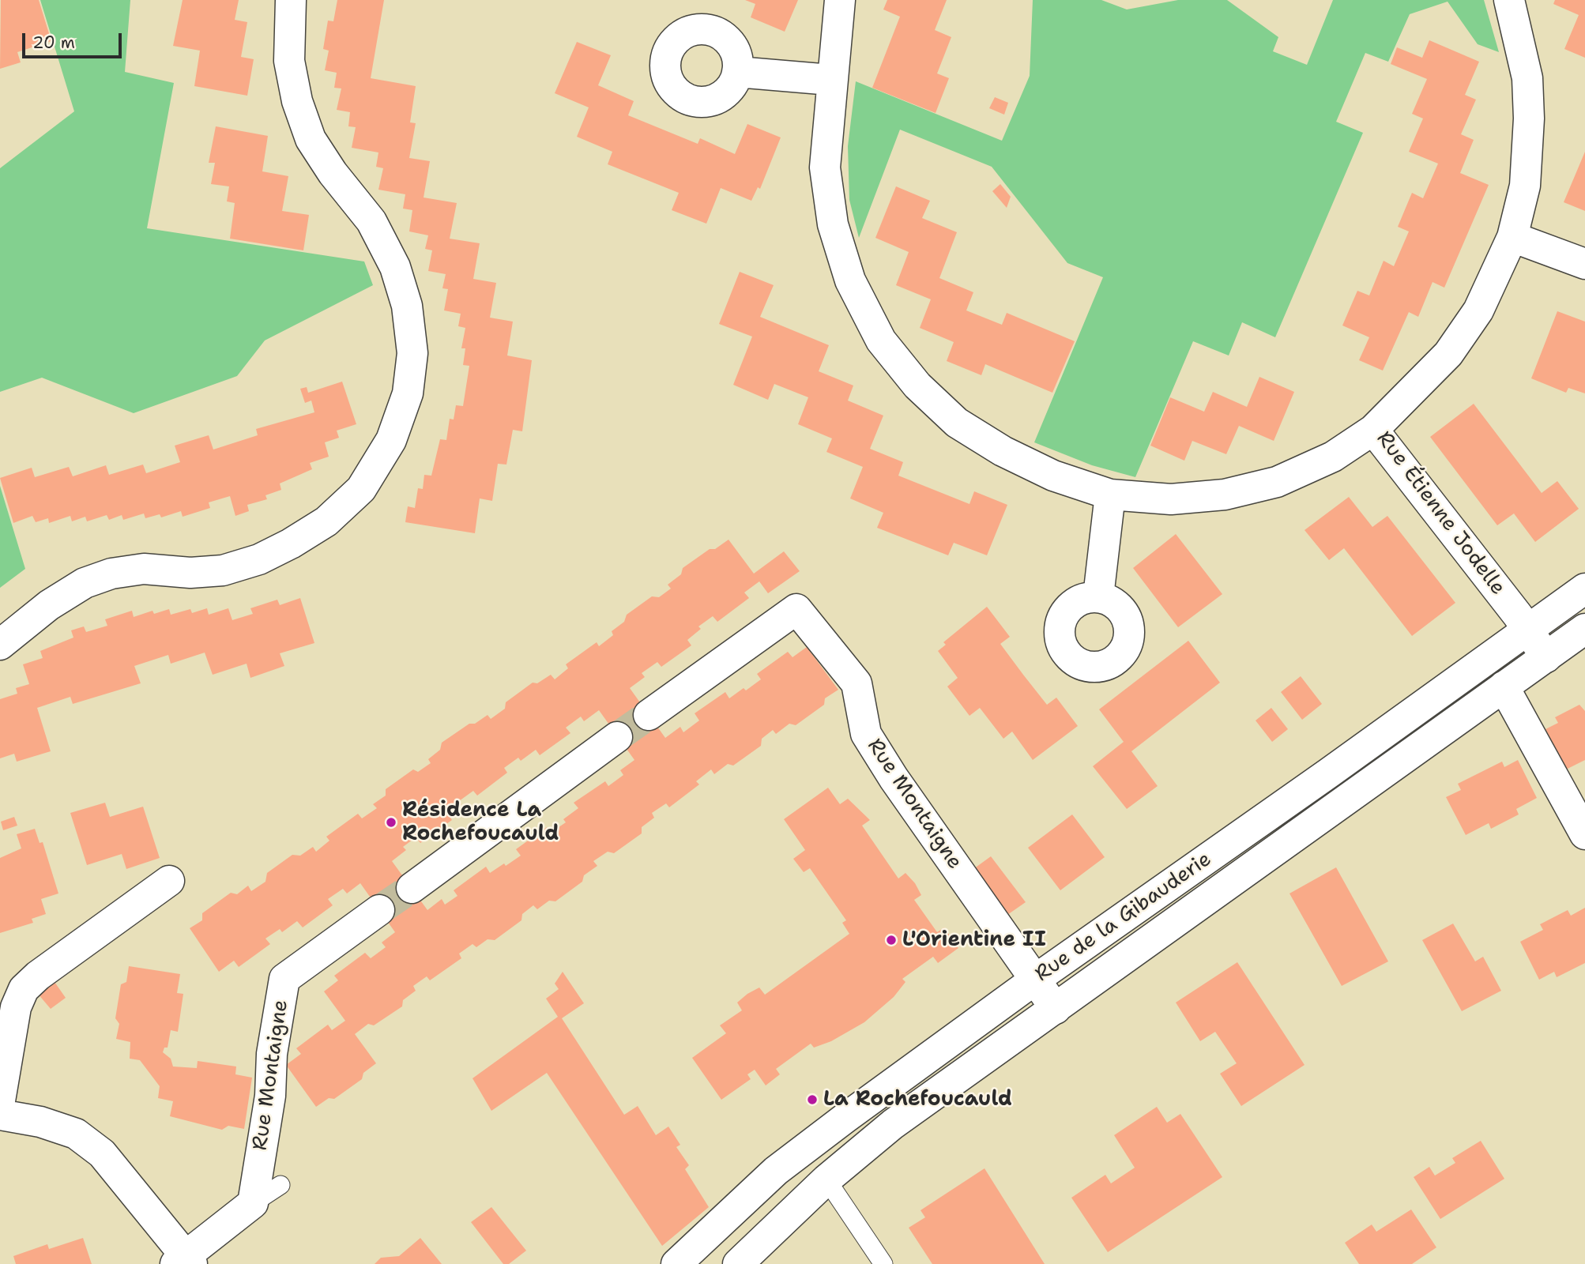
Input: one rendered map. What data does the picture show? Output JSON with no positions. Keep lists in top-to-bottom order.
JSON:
{
  "streets": {
    "street": ["Rue Étienne Jodelle", "Rue Montaigne", "Rue de la Gibauderie"]
  },
  "crossings": [
    ["Rue Étienne Jodelle", "Rue de la Gibauderie"],
    ["Rue Montaigne", "Rue de la Gibauderie"]
  ],
  "places": ["Résidence La Rochefoucauld", "L'Orientine II", "La Rochefoucauld"],
  "scale_bar": "20 m"
}
